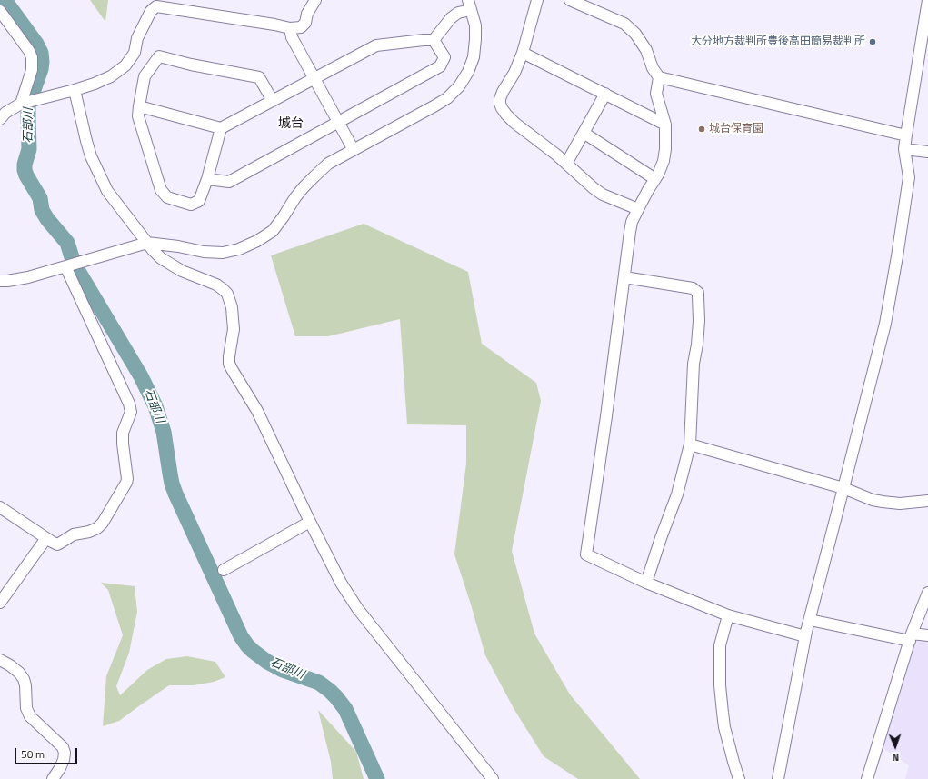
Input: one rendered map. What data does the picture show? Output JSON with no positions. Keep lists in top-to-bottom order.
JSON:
{
  "districts": ["城台"],
  "water": ["石部川"],
  "places": ["大分地方裁判所豊後高田簡易裁判所", "城台保育園"],
  "scale_bar": "50 m",
  "north": "bottom"
}
